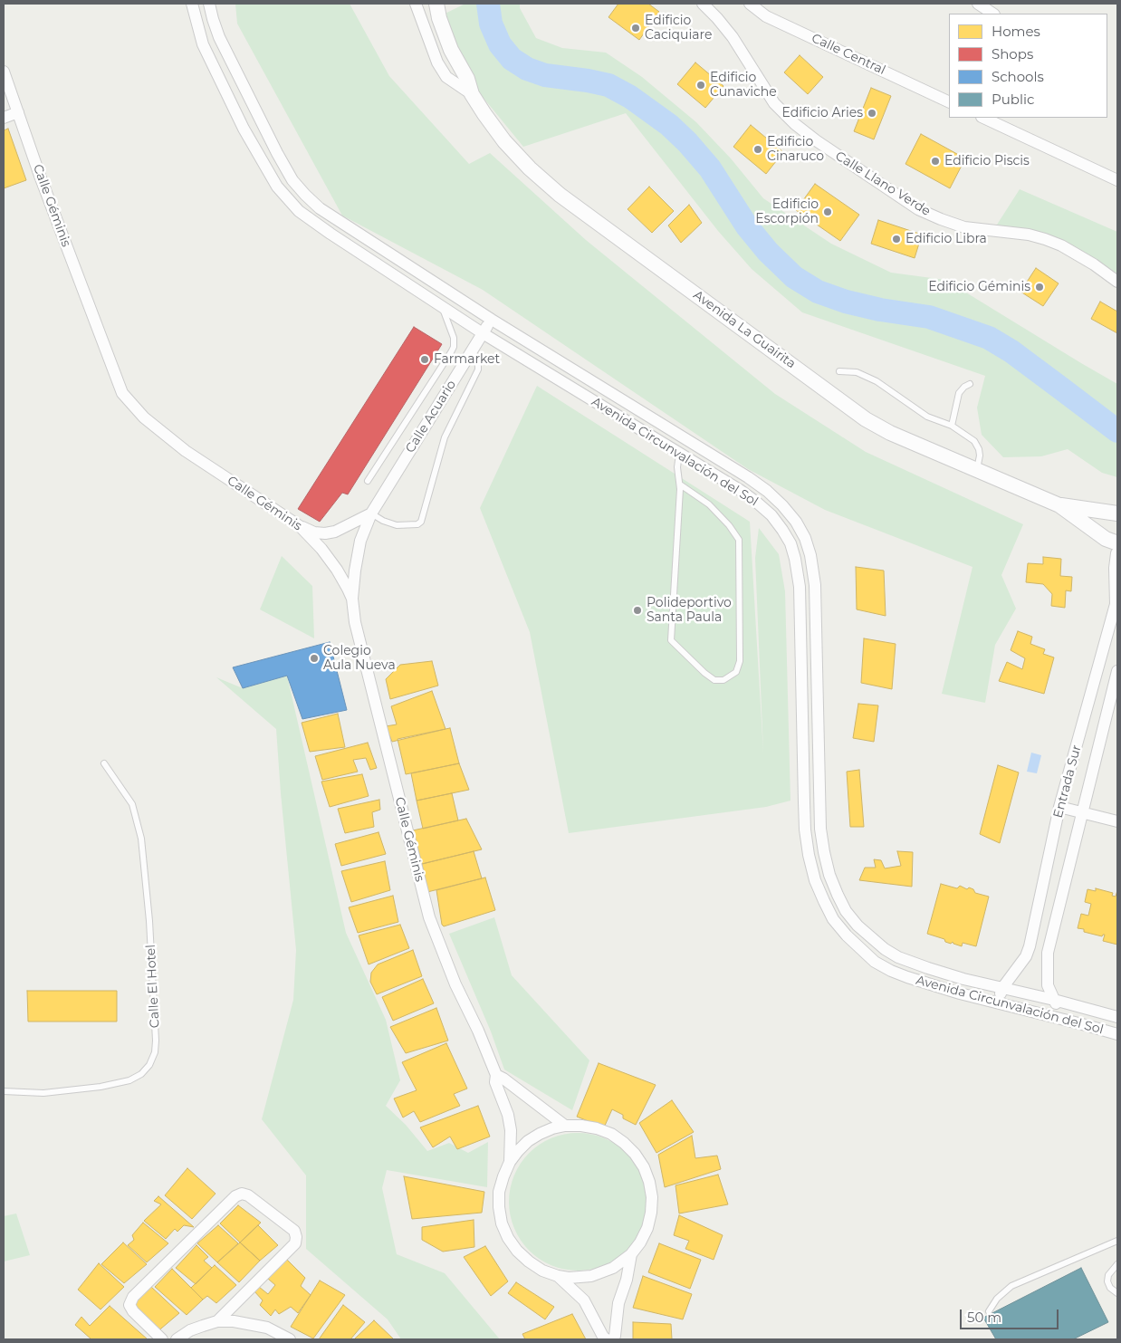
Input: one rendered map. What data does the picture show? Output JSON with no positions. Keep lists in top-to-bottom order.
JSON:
{
  "streets": {
    "street": [
      "Calle Central",
      "Calle Llano Verde",
      "Calle Géminis",
      "Avenida La Guairita",
      "Calle Acuario",
      "Avenida Circunvalación del Sol",
      "Entrada Sur"
    ],
    "lane": ["Calle El Hotel"]
  },
  "crossings": [
    ["Calle Géminis", "Calle Acuario"],
    ["Avenida La Guairita", "Entrada Sur"],
    ["Calle Acuario", "Avenida Circunvalación del Sol"],
    ["Avenida Circunvalación del Sol", "Entrada Sur"]
  ],
  "places": [
    "Edificio Caciquiare",
    "Edificio Cunaviche",
    "Edificio Aries",
    "Edificio Cinaruco",
    "Edificio Piscis",
    "Edificio Escorpión",
    "Edificio Libra",
    "Edificio Géminis",
    "Farmarket",
    "Polideportivo Santa Paula",
    "Colegio Aula Nueva"
  ],
  "legend": [
    "Homes",
    "Shops",
    "Schools",
    "Public"
  ],
  "scale_bar": "50 m"
}
